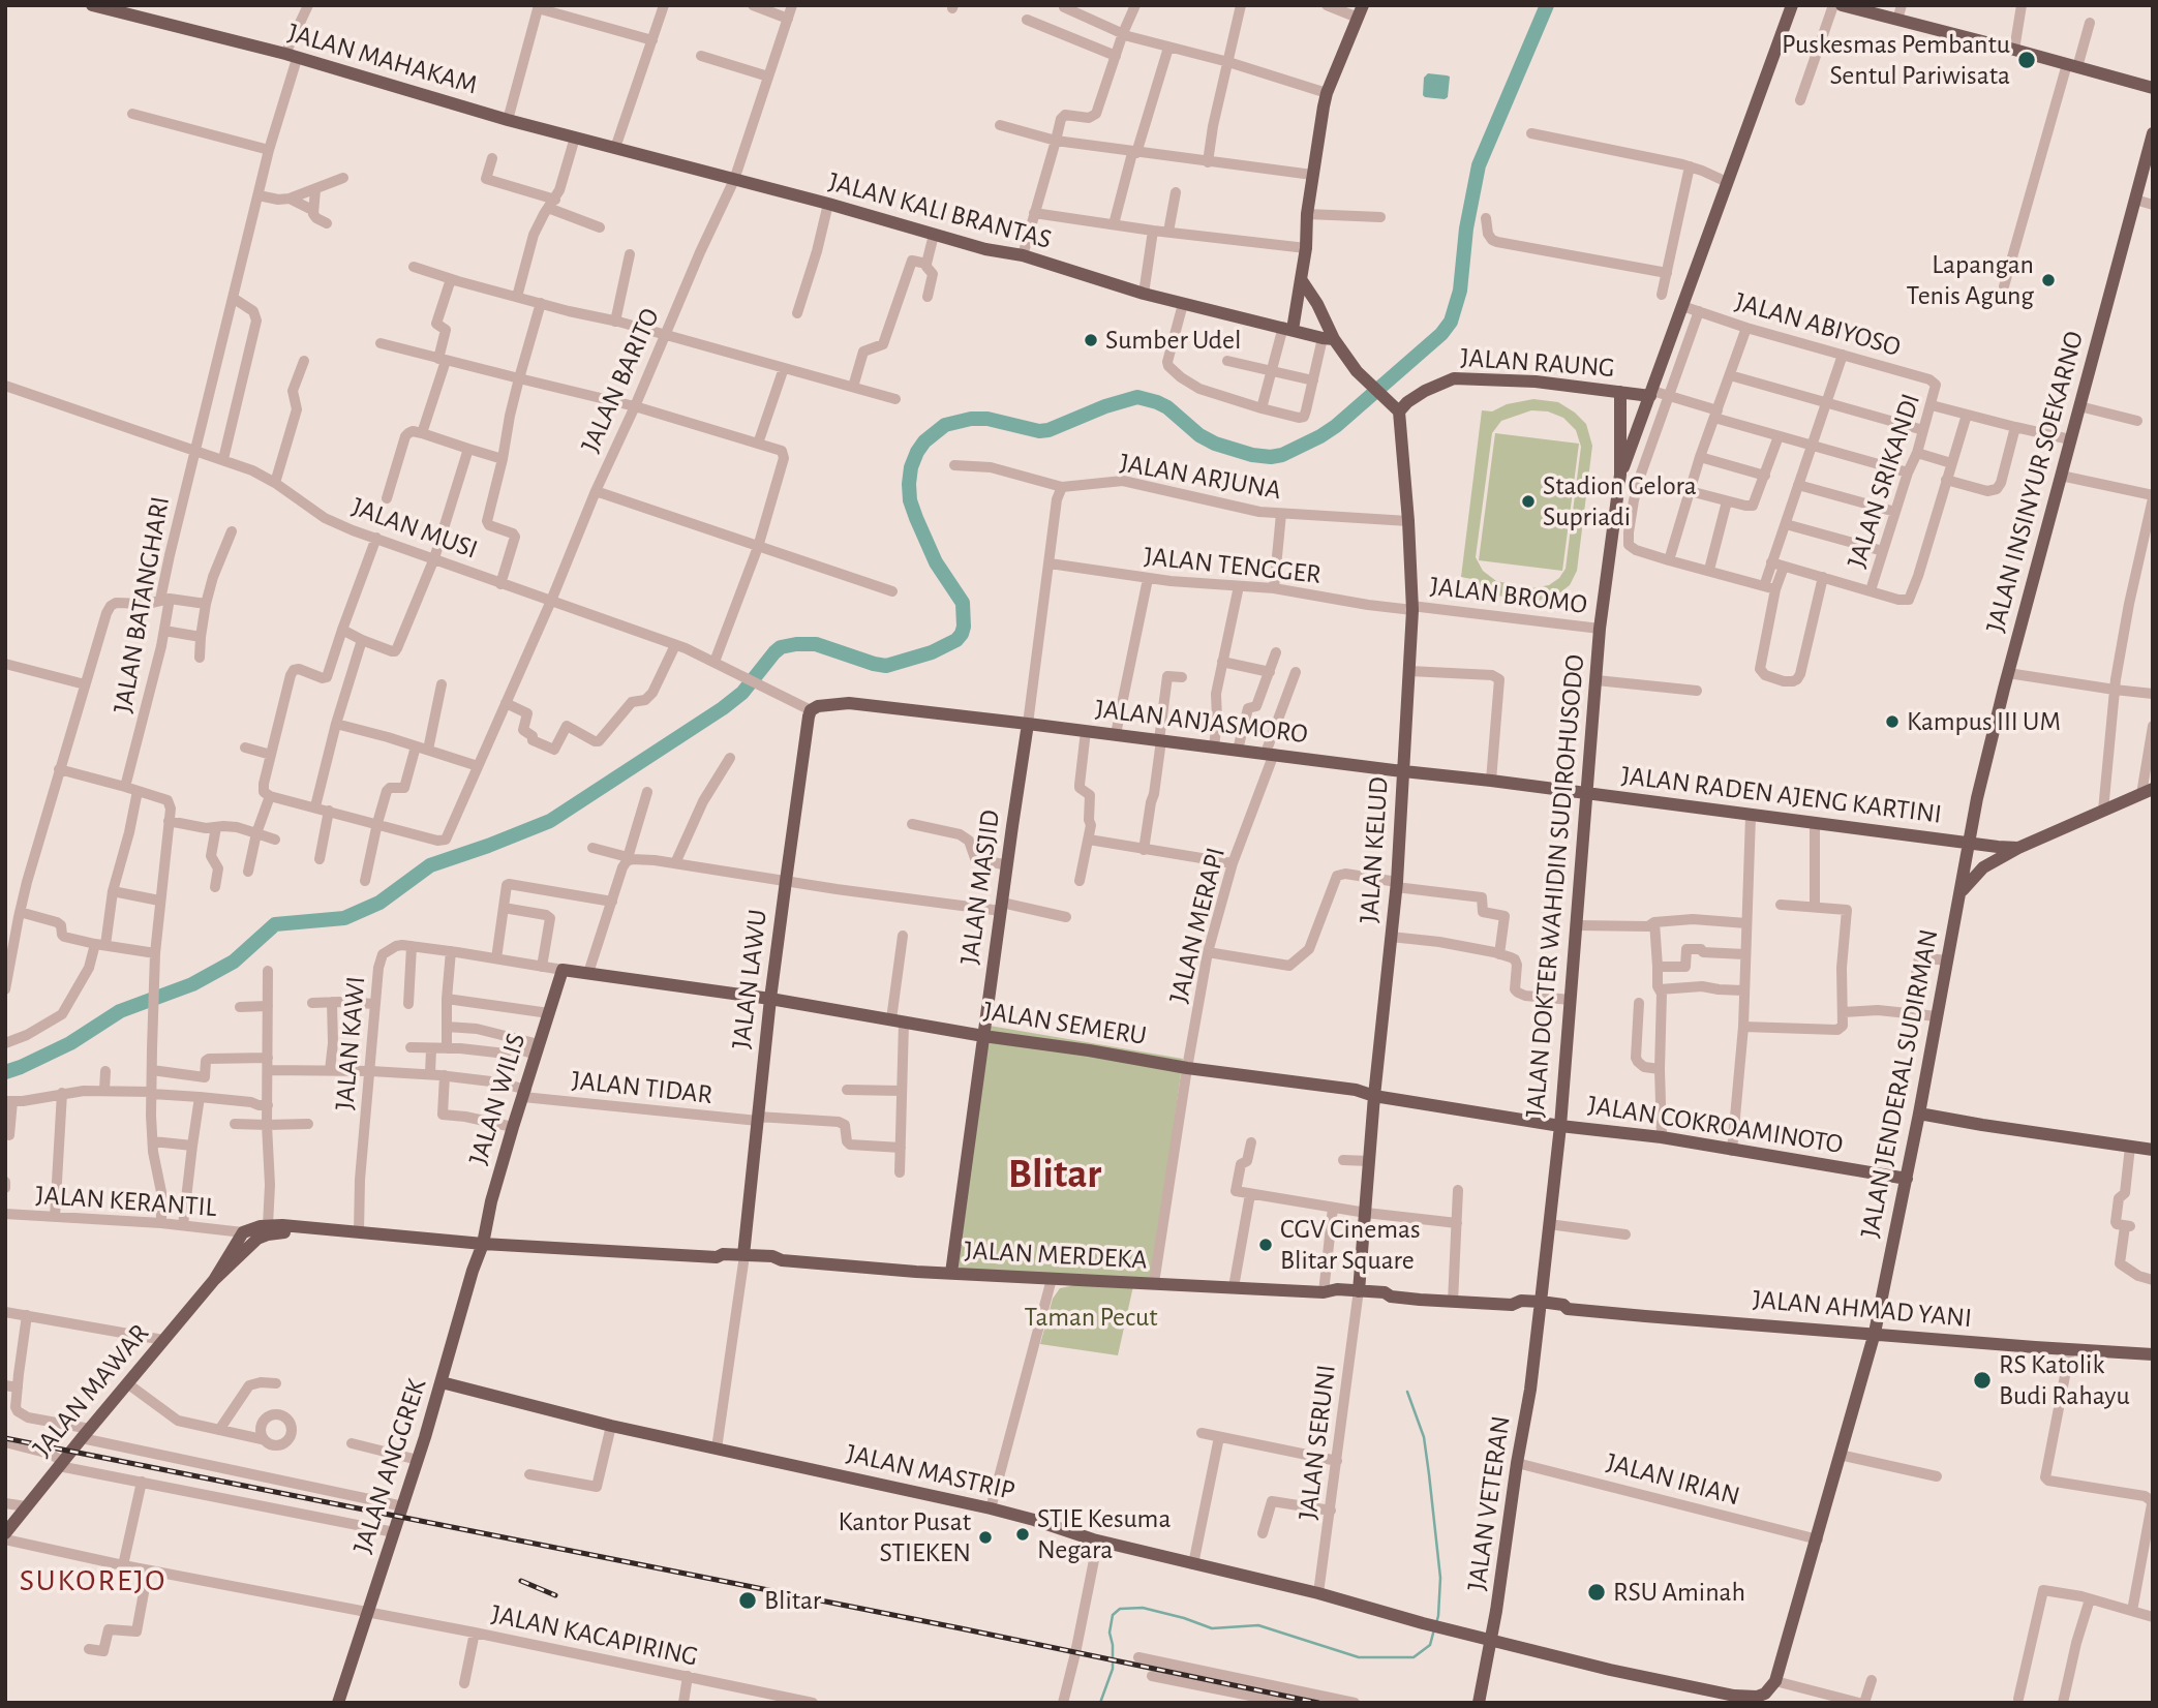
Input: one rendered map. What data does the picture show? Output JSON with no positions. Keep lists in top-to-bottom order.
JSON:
{
  "streets": {
    "main road": [
      "JALAN MAHAKAM",
      "JALAN KALI BRANTAS",
      "JALAN RAUNG",
      "JALAN INSINYUR SOEKARNO",
      "JALAN ANJASMORO",
      "JALAN RADEN AJENG KARTINI",
      "JALAN KELUD",
      "JALAN DOKTER WAHIDIN SUDIROHUSODO",
      "JALAN MASJID",
      "JALAN LAWU",
      "JALAN SEMERU",
      "JALAN JENDERAL SUDIRMAN",
      "JALAN WILIS",
      "JALAN COKROAMINOTO",
      "JALAN MERDEKA",
      "JALAN AHMAD YANI",
      "JALAN MAWAR",
      "JALAN ANGGREK",
      "JALAN MASTRIP",
      "JALAN VETERAN"
    ],
    "street": [
      "JALAN ABIYOSO",
      "JALAN BARITO",
      "JALAN ARJUNA",
      "JALAN SRIKANDI",
      "JALAN MUSI",
      "JALAN TENGGER",
      "JALAN BROMO",
      "JALAN BATANGHARI",
      "JALAN MERAPI",
      "JALAN KAWI",
      "JALAN TIDAR",
      "JALAN KERANTIL",
      "JALAN SERUNI",
      "JALAN IRIAN",
      "JALAN KACAPIRING"
    ]
  },
  "crossings": [
    ["JALAN MAHAKAM", "JALAN KALI BRANTAS"],
    ["JALAN MAHAKAM", "JALAN BATANGHARI"],
    ["JALAN KALI BRANTAS", "JALAN BARITO"],
    ["JALAN ABIYOSO", "JALAN SRIKANDI"],
    ["JALAN ABIYOSO", "JALAN DOKTER WAHIDIN SUDIROHUSODO"],
    ["JALAN RAUNG", "JALAN KELUD"],
    ["JALAN RAUNG", "JALAN DOKTER WAHIDIN SUDIROHUSODO"],
    ["JALAN BARITO", "JALAN MUSI"],
    ["JALAN ARJUNA", "JALAN KELUD"],
    ["JALAN INSINYUR SOEKARNO", "JALAN RADEN AJENG KARTINI"],
    ["JALAN INSINYUR SOEKARNO", "JALAN JENDERAL SUDIRMAN"],
    ["JALAN MUSI", "JALAN BATANGHARI"],
    ["JALAN MUSI", "JALAN ANJASMORO"],
    ["JALAN MUSI", "JALAN LAWU"],
    ["JALAN TENGGER", "JALAN BROMO"],
    ["JALAN TENGGER", "JALAN KELUD"],
    ["JALAN BROMO", "JALAN KELUD"],
    ["JALAN BROMO", "JALAN DOKTER WAHIDIN SUDIROHUSODO"],
    ["JALAN ANJASMORO", "JALAN RADEN AJENG KARTINI"],
    ["JALAN ANJASMORO", "JALAN KELUD"],
    ["JALAN ANJASMORO", "JALAN DOKTER WAHIDIN SUDIROHUSODO"],
    ["JALAN ANJASMORO", "JALAN MASJID"],
    ["JALAN ANJASMORO", "JALAN MERAPI"],
    ["JALAN ANJASMORO", "JALAN LAWU"],
    ["JALAN RADEN AJENG KARTINI", "JALAN DOKTER WAHIDIN SUDIROHUSODO"],
    ["JALAN RADEN AJENG KARTINI", "JALAN JENDERAL SUDIRMAN"],
    ["JALAN KELUD", "JALAN SEMERU"],
    ["JALAN KELUD", "JALAN MERDEKA"],
    ["JALAN KELUD", "JALAN SERUNI"],
    ["JALAN DOKTER WAHIDIN SUDIROHUSODO", "JALAN SEMERU"],
    ["JALAN DOKTER WAHIDIN SUDIROHUSODO", "JALAN COKROAMINOTO"],
    ["JALAN DOKTER WAHIDIN SUDIROHUSODO", "JALAN MERDEKA"],
    ["JALAN DOKTER WAHIDIN SUDIROHUSODO", "JALAN AHMAD YANI"],
    ["JALAN DOKTER WAHIDIN SUDIROHUSODO", "JALAN VETERAN"],
    ["JALAN MASJID", "JALAN SEMERU"],
    ["JALAN MASJID", "JALAN MERDEKA"],
    ["JALAN MERAPI", "JALAN SEMERU"],
    ["JALAN MERAPI", "JALAN MERDEKA"],
    ["JALAN LAWU", "JALAN SEMERU"],
    ["JALAN LAWU", "JALAN TIDAR"],
    ["JALAN LAWU", "JALAN MERDEKA"],
    ["JALAN SEMERU", "JALAN WILIS"],
    ["JALAN SEMERU", "JALAN COKROAMINOTO"],
    ["JALAN KAWI", "JALAN TIDAR"],
    ["JALAN KAWI", "JALAN MAWAR"],
    ["JALAN JENDERAL SUDIRMAN", "JALAN COKROAMINOTO"],
    ["JALAN JENDERAL SUDIRMAN", "JALAN AHMAD YANI"],
    ["JALAN JENDERAL SUDIRMAN", "JALAN IRIAN"],
    ["JALAN TIDAR", "JALAN WILIS"],
    ["JALAN WILIS", "JALAN MERDEKA"],
    ["JALAN WILIS", "JALAN MAWAR"],
    ["JALAN WILIS", "JALAN ANGGREK"],
    ["JALAN KERANTIL", "JALAN MAWAR"],
    ["JALAN MERDEKA", "JALAN AHMAD YANI"],
    ["JALAN MERDEKA", "JALAN MAWAR"],
    ["JALAN MERDEKA", "JALAN SERUNI"],
    ["JALAN MERDEKA", "JALAN ANGGREK"],
    ["JALAN MERDEKA", "JALAN VETERAN"],
    ["JALAN AHMAD YANI", "JALAN VETERAN"],
    ["JALAN MAWAR", "JALAN ANGGREK"],
    ["JALAN SERUNI", "JALAN MASTRIP"],
    ["JALAN ANGGREK", "JALAN MASTRIP"],
    ["JALAN ANGGREK", "JALAN KACAPIRING"],
    ["JALAN MASTRIP", "JALAN VETERAN"],
    ["JALAN IRIAN", "JALAN VETERAN"]
  ],
  "districts": ["Blitar", "SUKOREJO"],
  "parks": ["Taman Pecut"],
  "places": [
    "Puskesmas Pembantu Sentul Pariwisata",
    "Lapangan Tenis Agung",
    "Sumber Udel",
    "Stadion Gelora Supriadi",
    "Kampus III UM",
    "CGV Cinemas Blitar Square",
    "RS Katolik Budi Rahayu",
    "STIE Kesuma Negara",
    "Kantor Pusat STIEKEN",
    "RSU Aminah",
    "Blitar"
  ]
}
